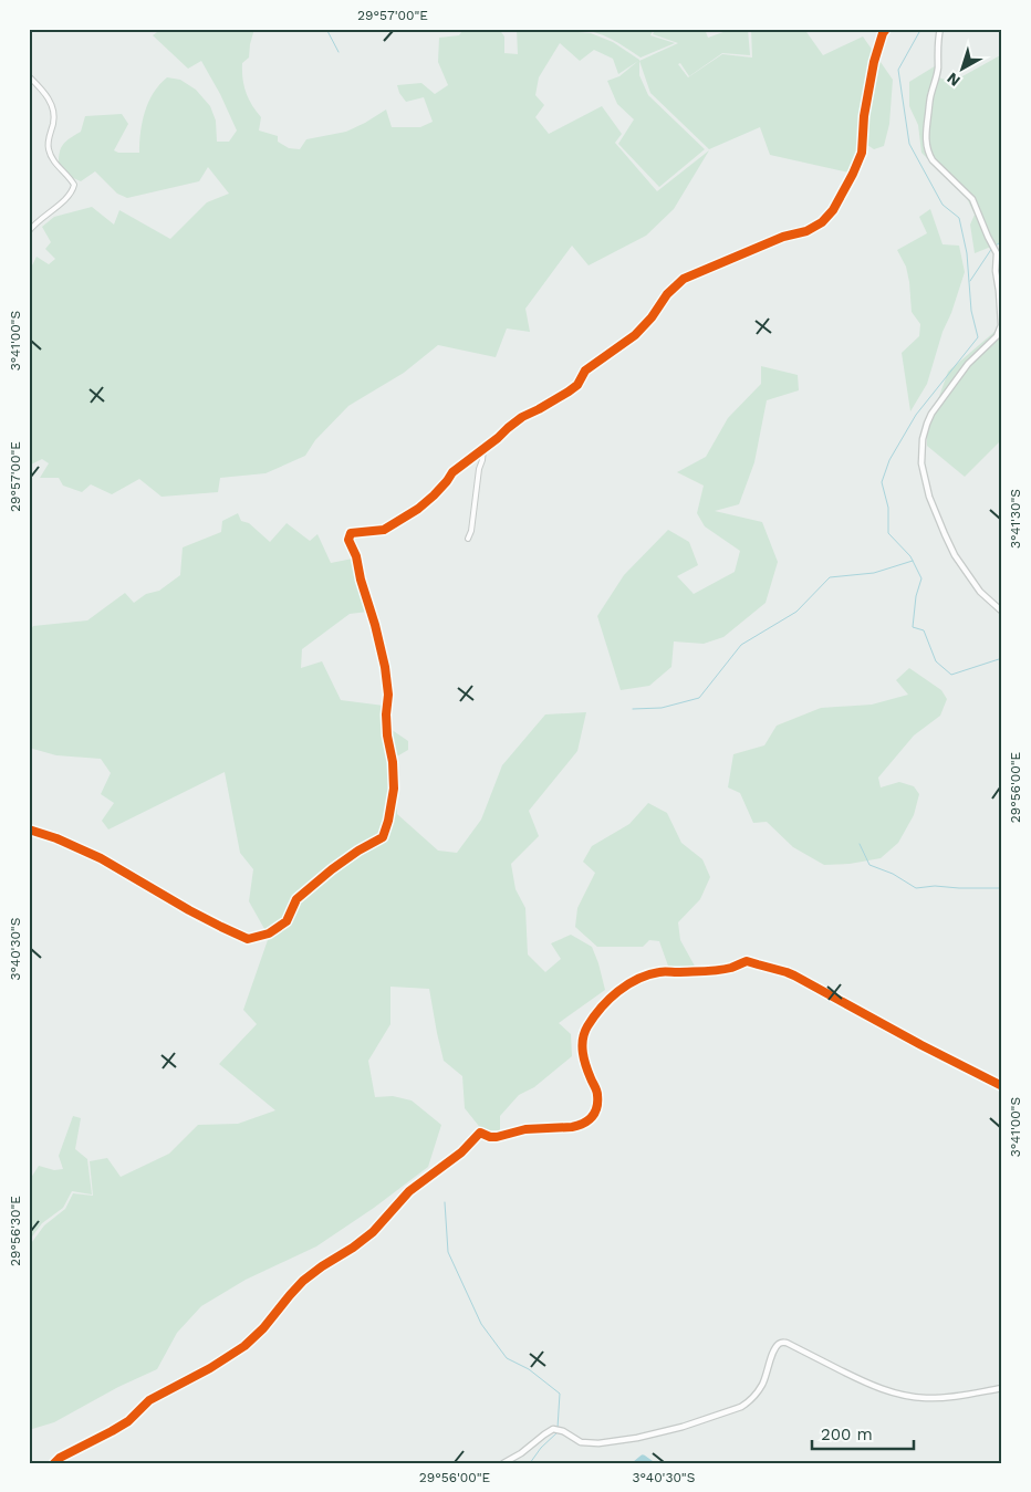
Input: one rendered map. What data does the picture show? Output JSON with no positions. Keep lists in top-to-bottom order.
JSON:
{
  "scale_bar": "200 m",
  "north": "bottom left",
  "coordinates": [
    "29°57'00\"E",
    "3°41'00\"S",
    "3°41'30\"S",
    "29°56'00\"E",
    "3°40'30\"S",
    "29°56'30\"E"
  ]
}
